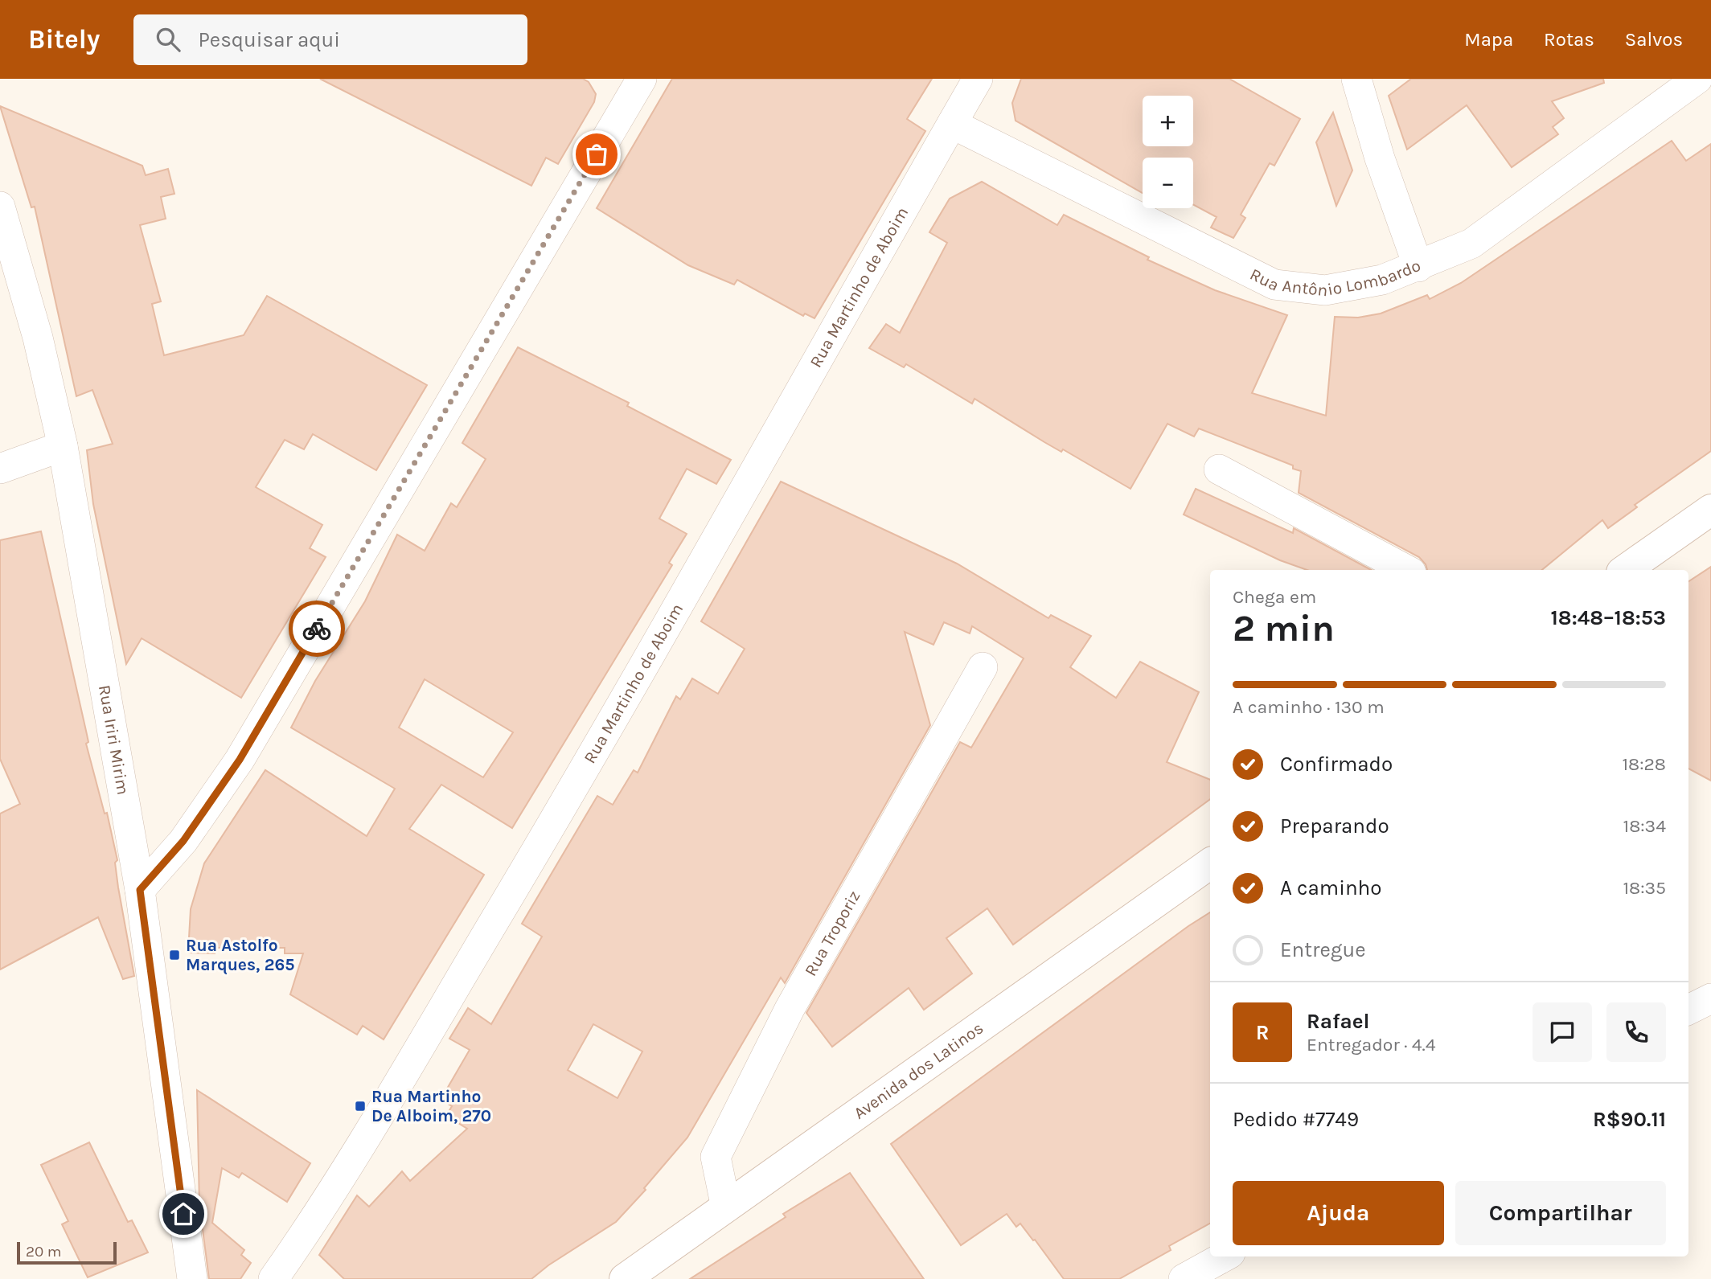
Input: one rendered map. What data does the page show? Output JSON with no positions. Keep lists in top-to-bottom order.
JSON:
{
  "streets": {
    "main road": ["Avenida dos Latinos"],
    "street": [
      "Rua Antônio Lombardo",
      "Rua Martinho de Aboim",
      "Rua Iriri Mirim",
      "Rua Troporiz"
    ]
  },
  "crossings": [
    ["Rua Antônio Lombardo", "Rua Martinho de Aboim"],
    ["Rua Troporiz", "Avenida dos Latinos"]
  ],
  "places": {
    "transit": ["Rua Astolfo Marques, 265", "Rua Martinho De Alboim, 270"]
  },
  "scale_bar": "20 m",
  "page": {
    "header": "Bitely",
    "search": "Pesquisar aqui",
    "nav": ["Mapa", "Rotas", "Salvos"],
    "map_buttons": ["+", "−"],
    "heading": ["2 min", "Chega em", "18:48–18:53"],
    "panel": [
      "Rafael",
      "Entregador · 4.4",
      "Pedido #7749",
      "R$90.11"
    ],
    "bar": "A caminho · 130 m",
    "list": [
      ["Confirmado", "18:28"],
      ["Preparando", "18:34"],
      ["A caminho", "18:35"],
      "Entregue"
    ],
    "round": "R",
    "buttons": ["Ajuda", "Compartilhar"],
    "scale": "20 m"
  }
}
